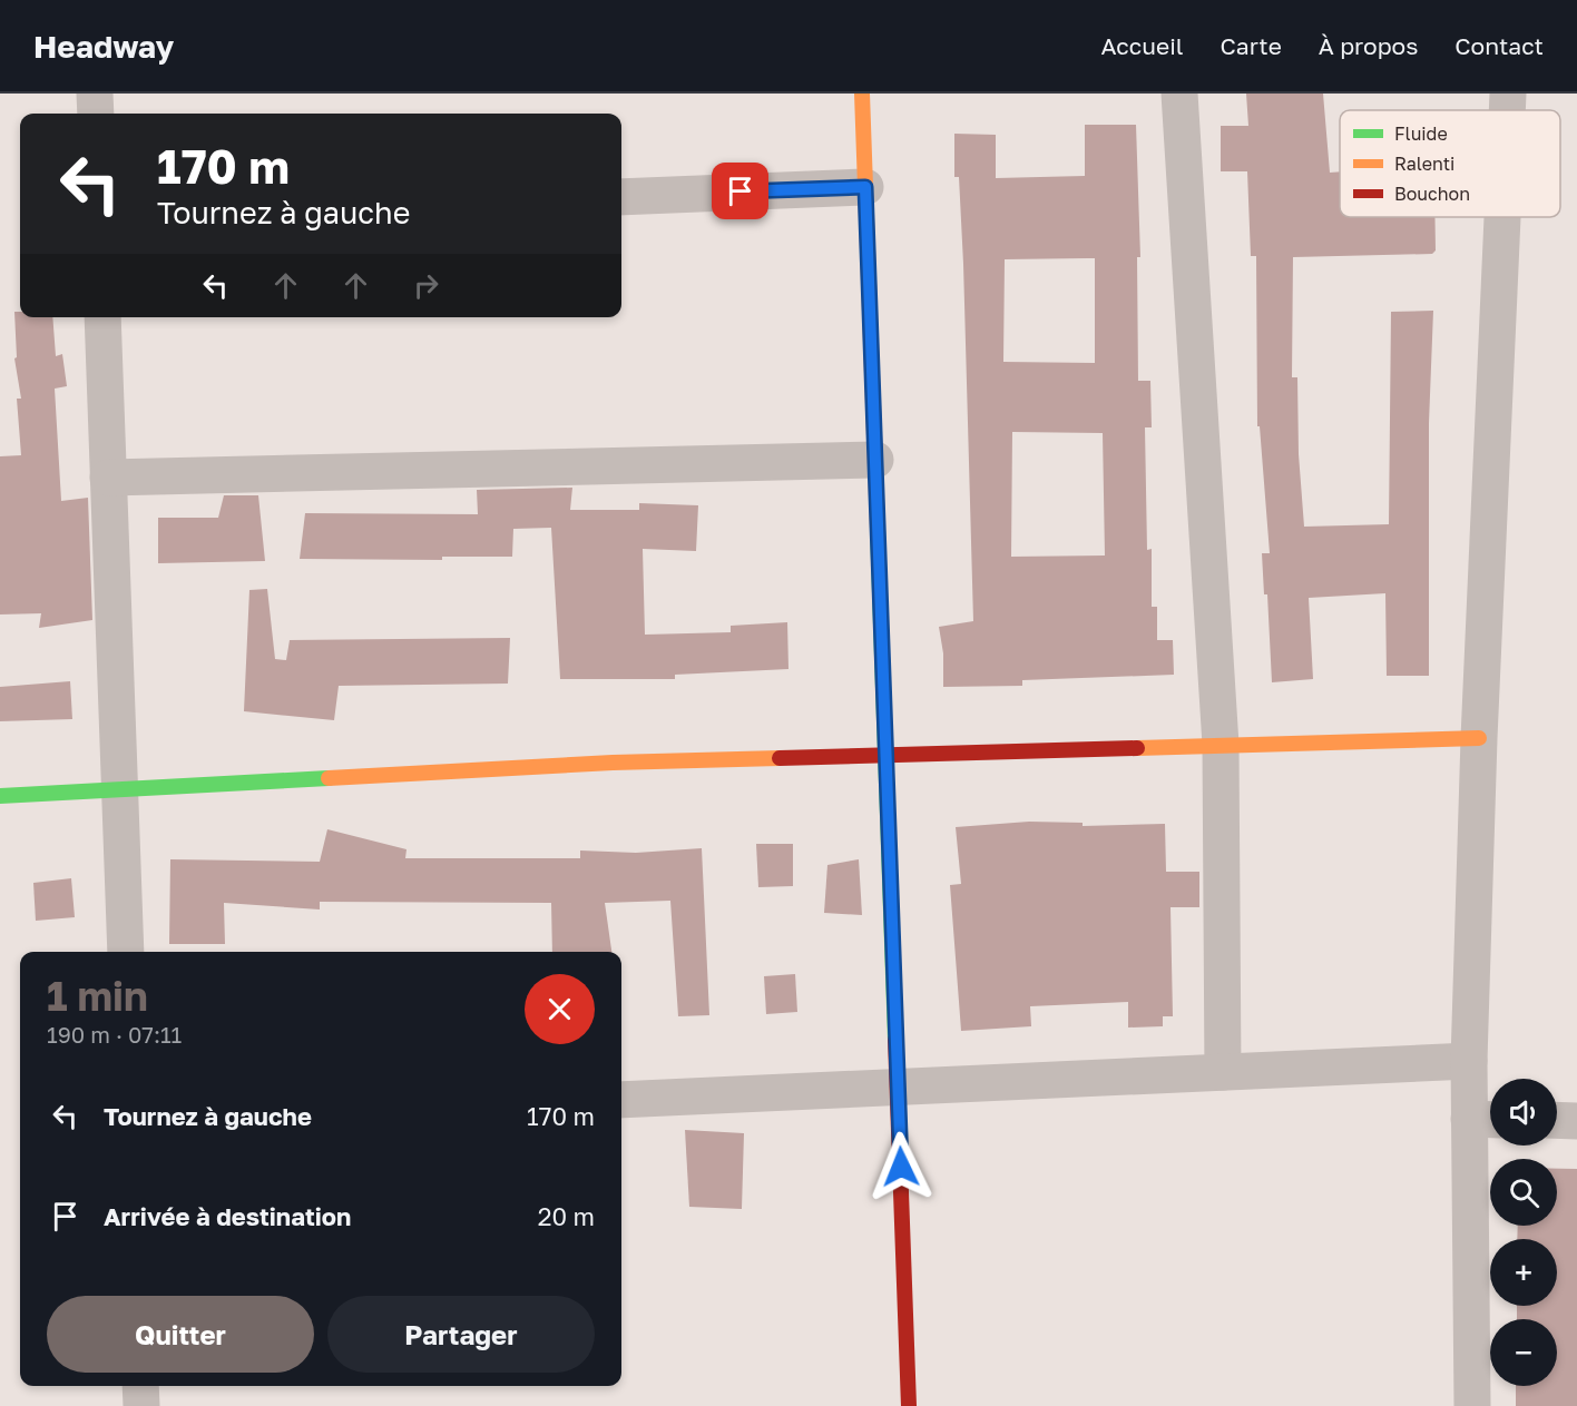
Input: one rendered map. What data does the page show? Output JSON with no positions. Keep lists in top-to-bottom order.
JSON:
{
  "legend": ["Fluide", "Ralenti", "Bouchon"],
  "page": {
    "header": "Headway",
    "nav": [
      "Accueil",
      "Carte",
      "À propos",
      "Contact"
    ],
    "turn": ["170 m", "Tournez à gauche"],
    "heading": ["1 min", "190 m · 07:11"],
    "list": [
      {
        "name": "Tournez à gauche",
        "value": "170 m"
      },
      {
        "name": "Arrivée à destination",
        "value": "20 m"
      }
    ],
    "map_buttons": ["+", "−"],
    "buttons": ["Quitter", "Partager"]
  }
}
